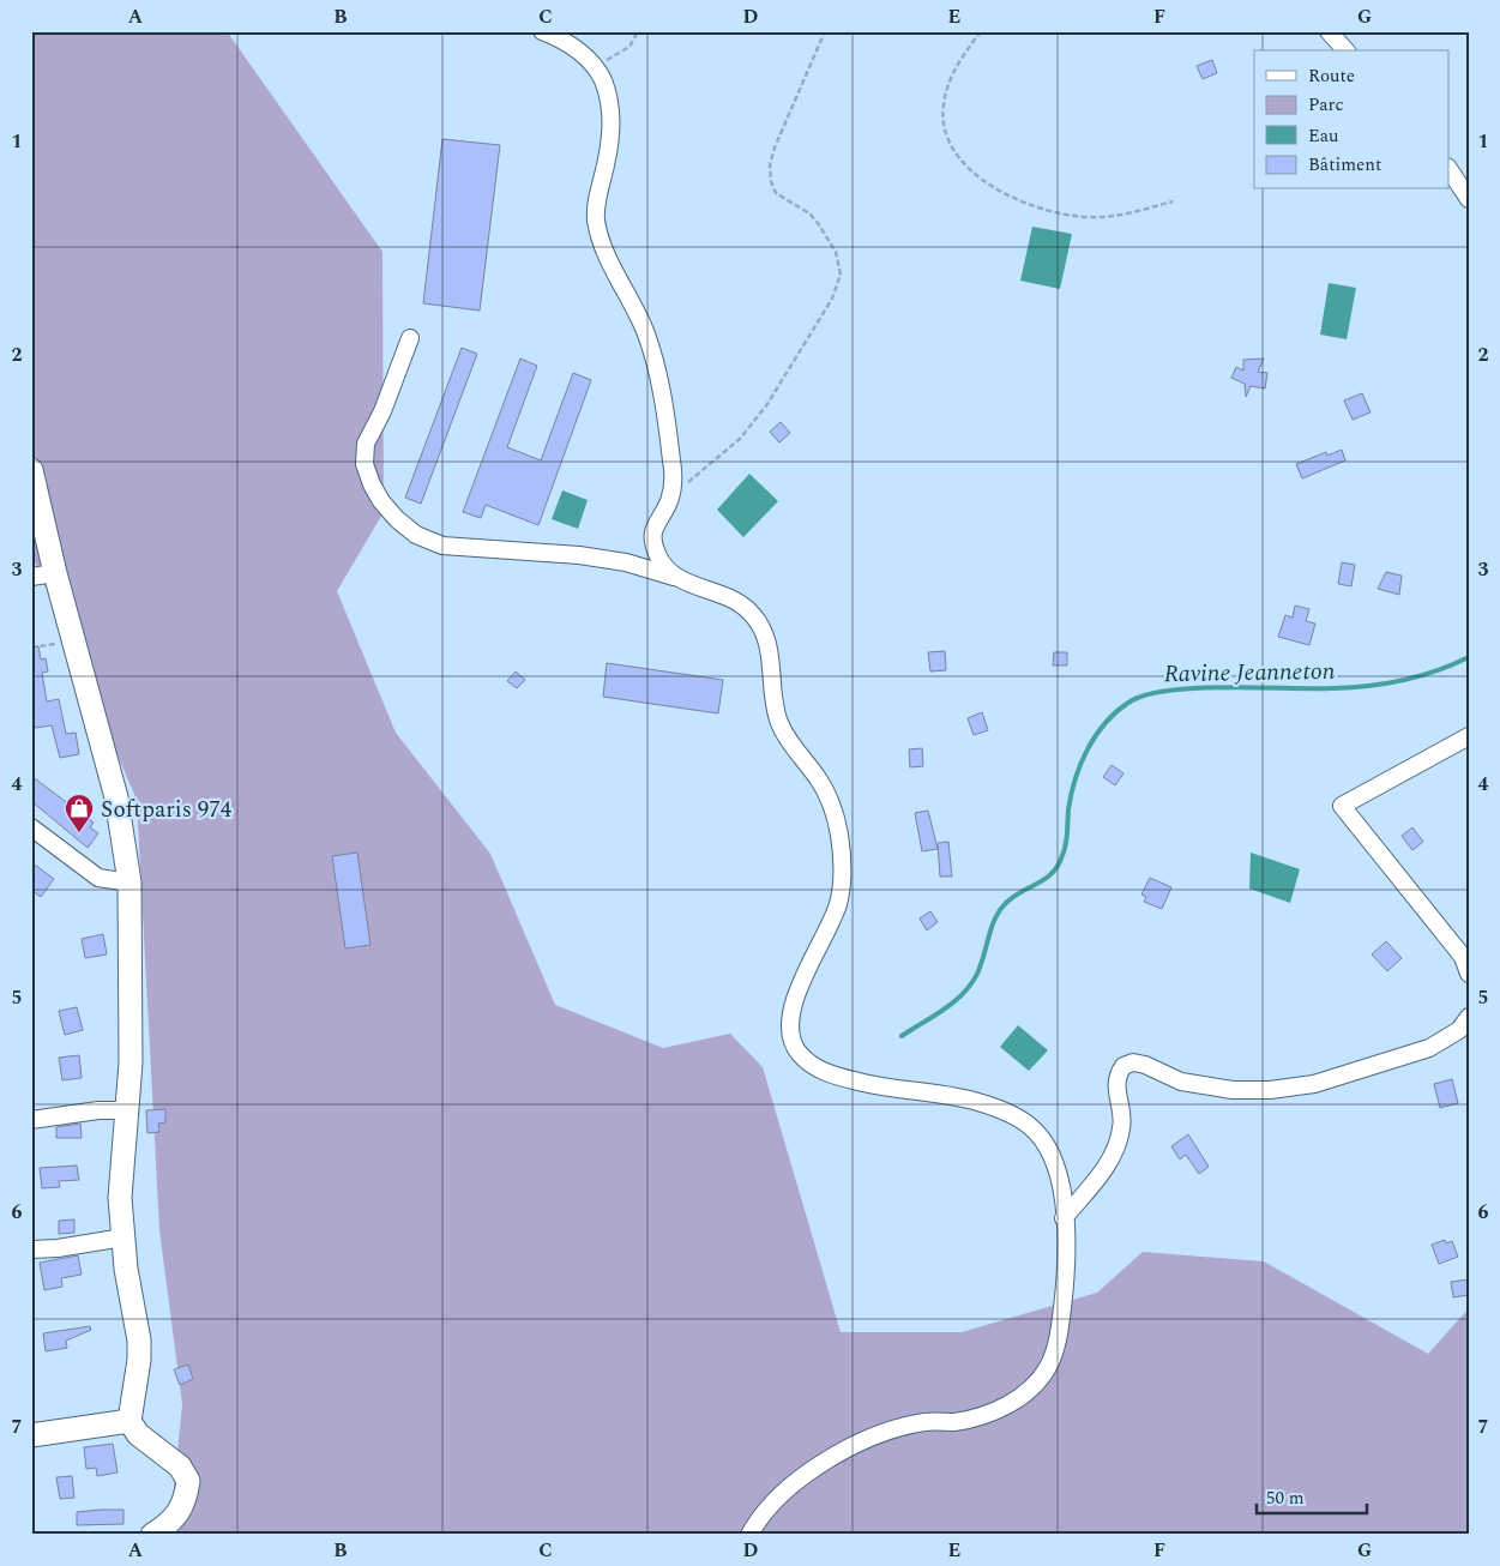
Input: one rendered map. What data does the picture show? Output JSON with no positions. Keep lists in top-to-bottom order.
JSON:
{
  "water": ["Ravine Jeanneton"],
  "places": {
    "shop": ["Softparis 974"]
  },
  "legend": [
    "Route",
    "Parc",
    "Eau",
    "Bâtiment"
  ],
  "scale_bar": "50 m",
  "grid": {
    "columns": [
      "A",
      "B",
      "C",
      "D",
      "E",
      "F",
      "G"
    ],
    "rows": [
      "1",
      "2",
      "3",
      "4",
      "5",
      "6",
      "7"
    ]
  }
}
